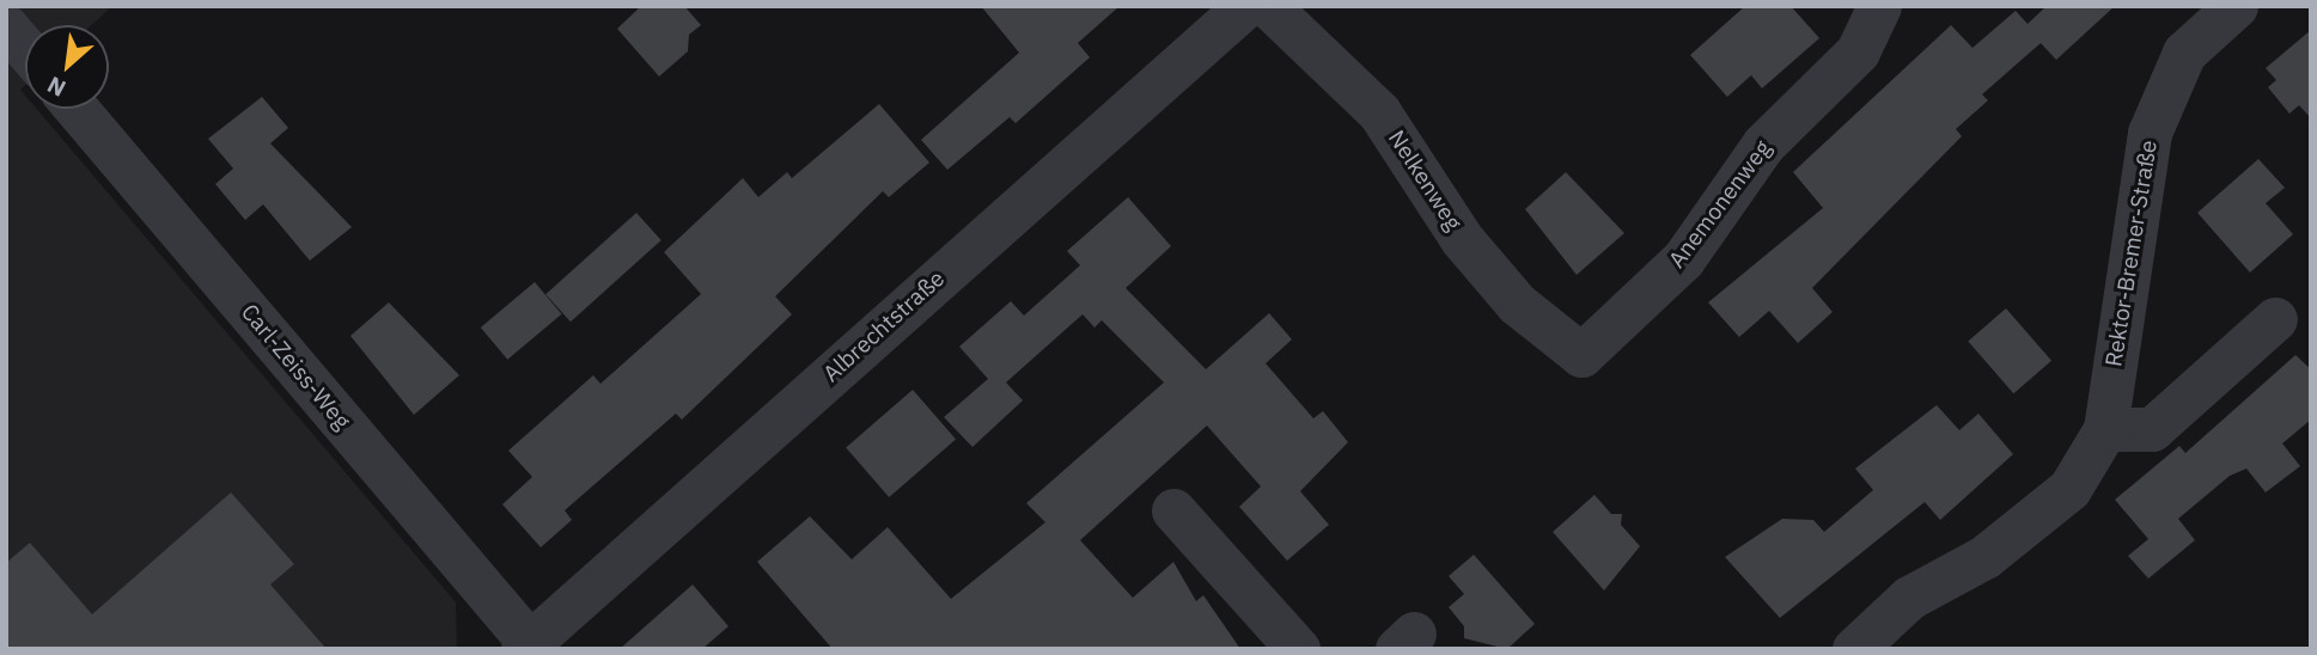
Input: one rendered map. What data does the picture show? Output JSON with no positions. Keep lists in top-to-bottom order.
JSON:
{
  "streets": {
    "street": [
      "Nelkenweg",
      "Anemonenweg",
      "Rektor-Bremer-Straße",
      "Albrechtstraße",
      "Carl-Zeiss-Weg"
    ]
  },
  "crossings": [
    ["Nelkenweg", "Anemonenweg"],
    ["Albrechtstraße", "Carl-Zeiss-Weg"]
  ],
  "north": "bottom left"
}
